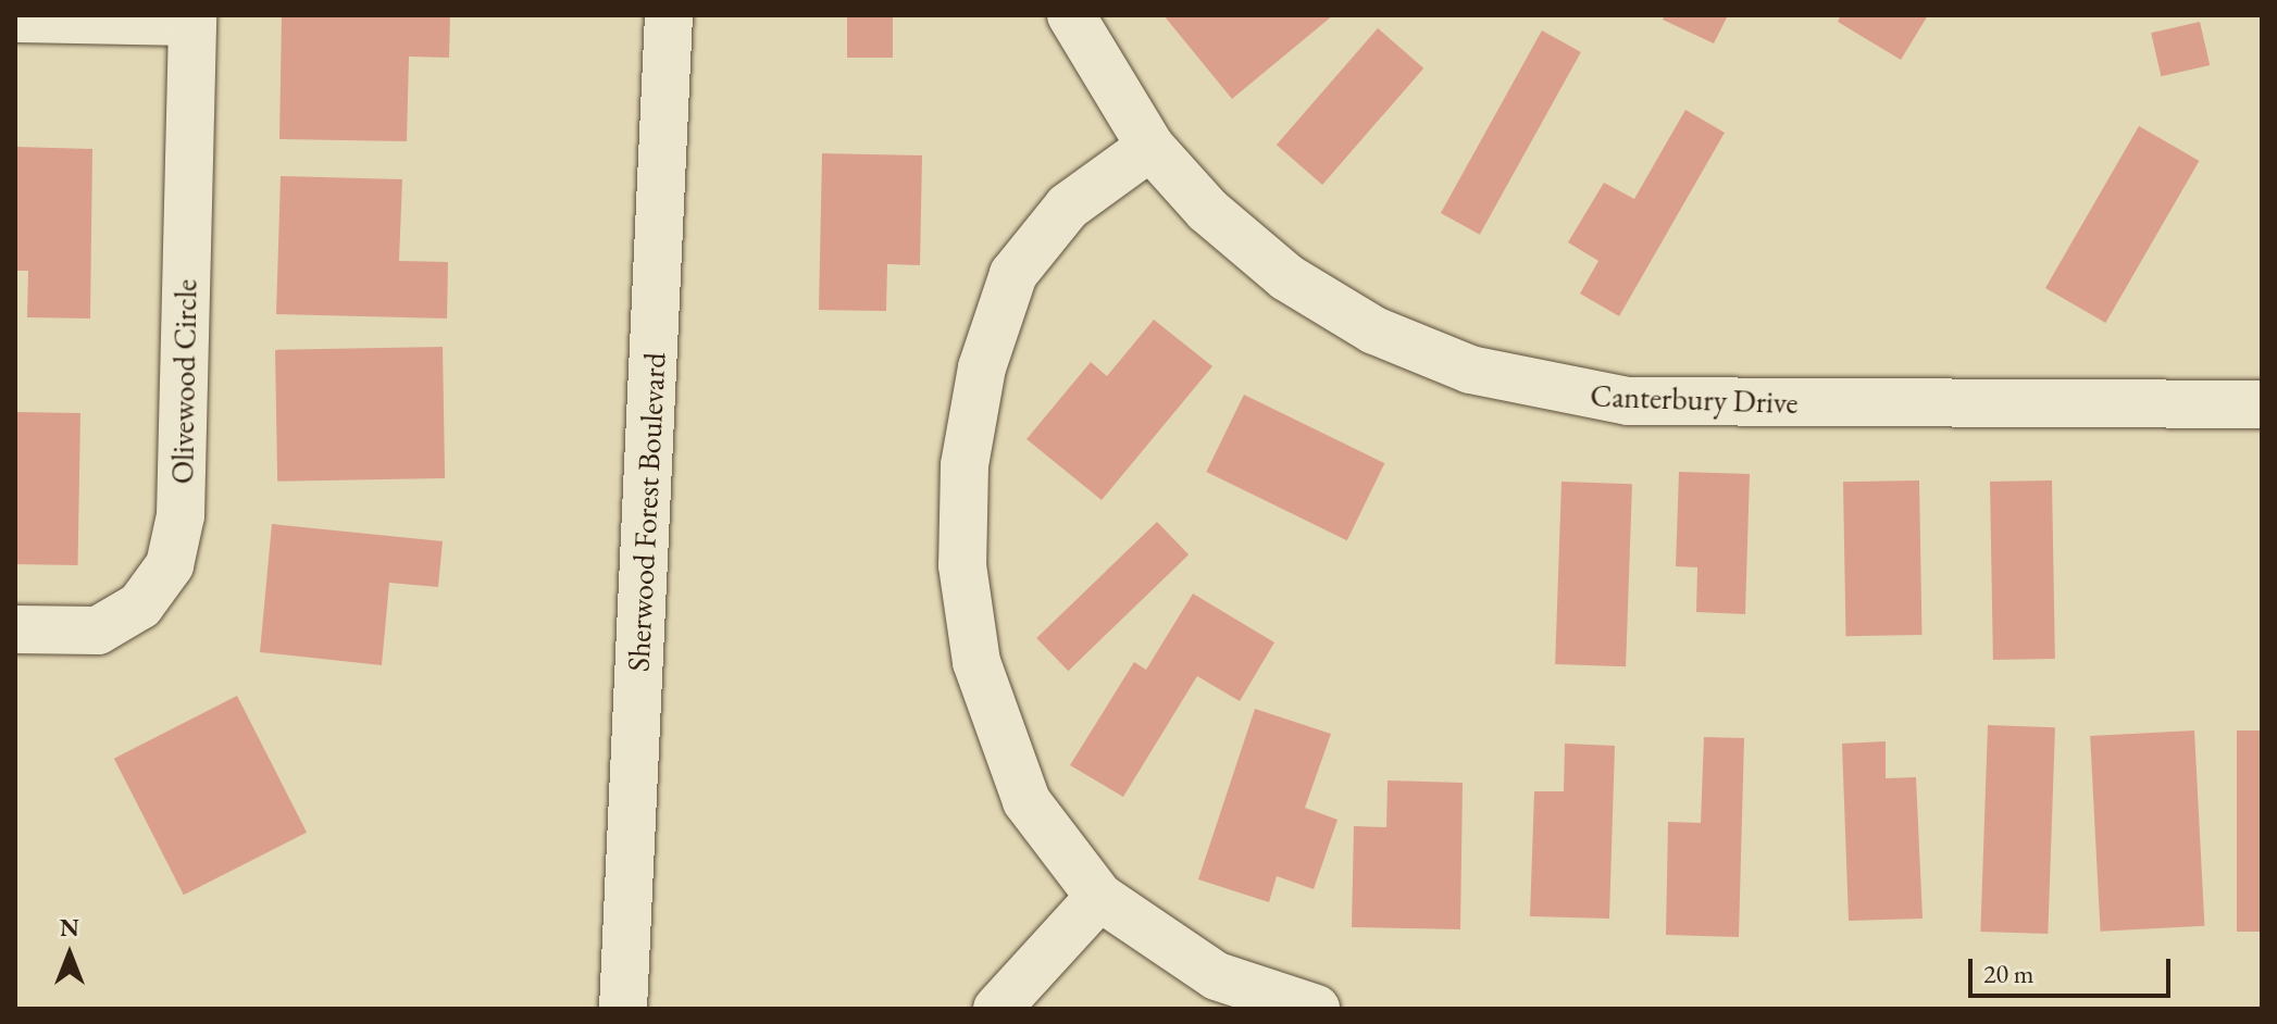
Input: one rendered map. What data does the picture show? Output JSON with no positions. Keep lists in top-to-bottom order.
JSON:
{
  "streets": {
    "street": ["Olivewood Circle", "Canterbury Drive", "Sherwood Forest Boulevard"]
  },
  "scale_bar": "20 m",
  "north": "top"
}
